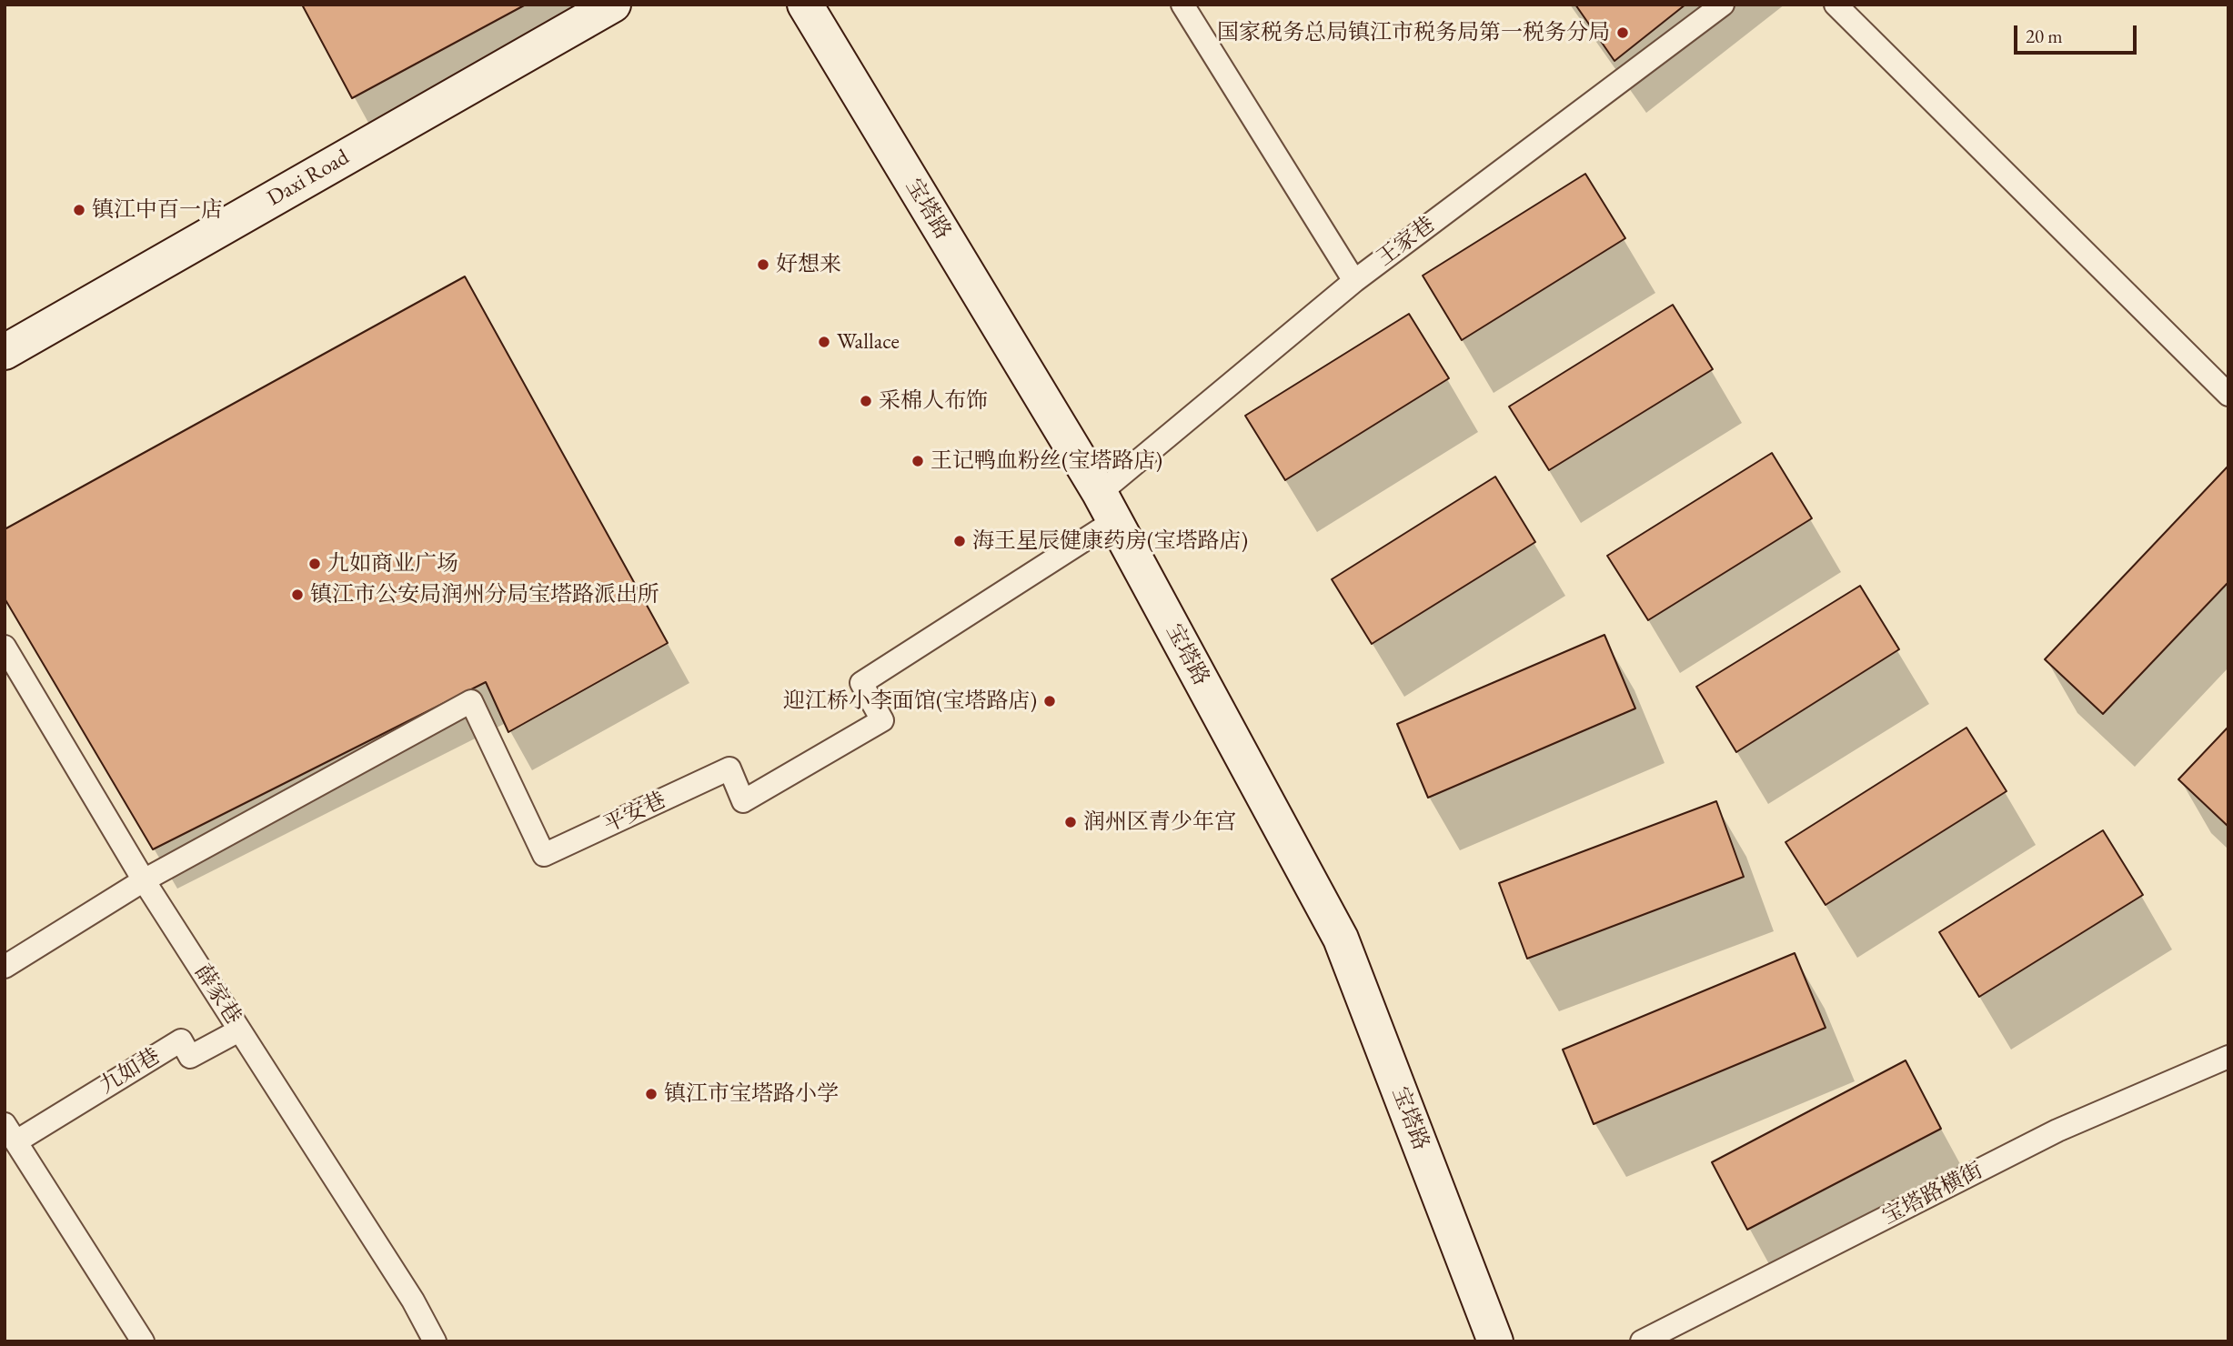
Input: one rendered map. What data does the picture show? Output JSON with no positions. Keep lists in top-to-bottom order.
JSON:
{
  "streets": {
    "main road": ["Daxi Road", "宝塔路"],
    "lane": [
      "王家巷",
      "平安巷",
      "薛家巷",
      "九如巷",
      "宝塔路横街"
    ]
  },
  "crossings": [
    ["宝塔路", "王家巷"],
    ["宝塔路", "平安巷"],
    ["王家巷", "平安巷"],
    ["平安巷", "薛家巷"],
    ["薛家巷", "九如巷"]
  ],
  "places": [
    "国家税务总局镇江市税务局第一税务分局",
    "镇江中百一店",
    "好想来",
    "Wallace",
    "采棉人布饰",
    "王记鸭血粉丝(宝塔路店)",
    "海王星辰健康药房(宝塔路店)",
    "九如商业广场",
    "镇江市公安局润州分局宝塔路派出所",
    "迎江桥小李面馆(宝塔路店)",
    "润州区青少年宫",
    "镇江市宝塔路小学"
  ],
  "scale_bar": "20 m"
}
